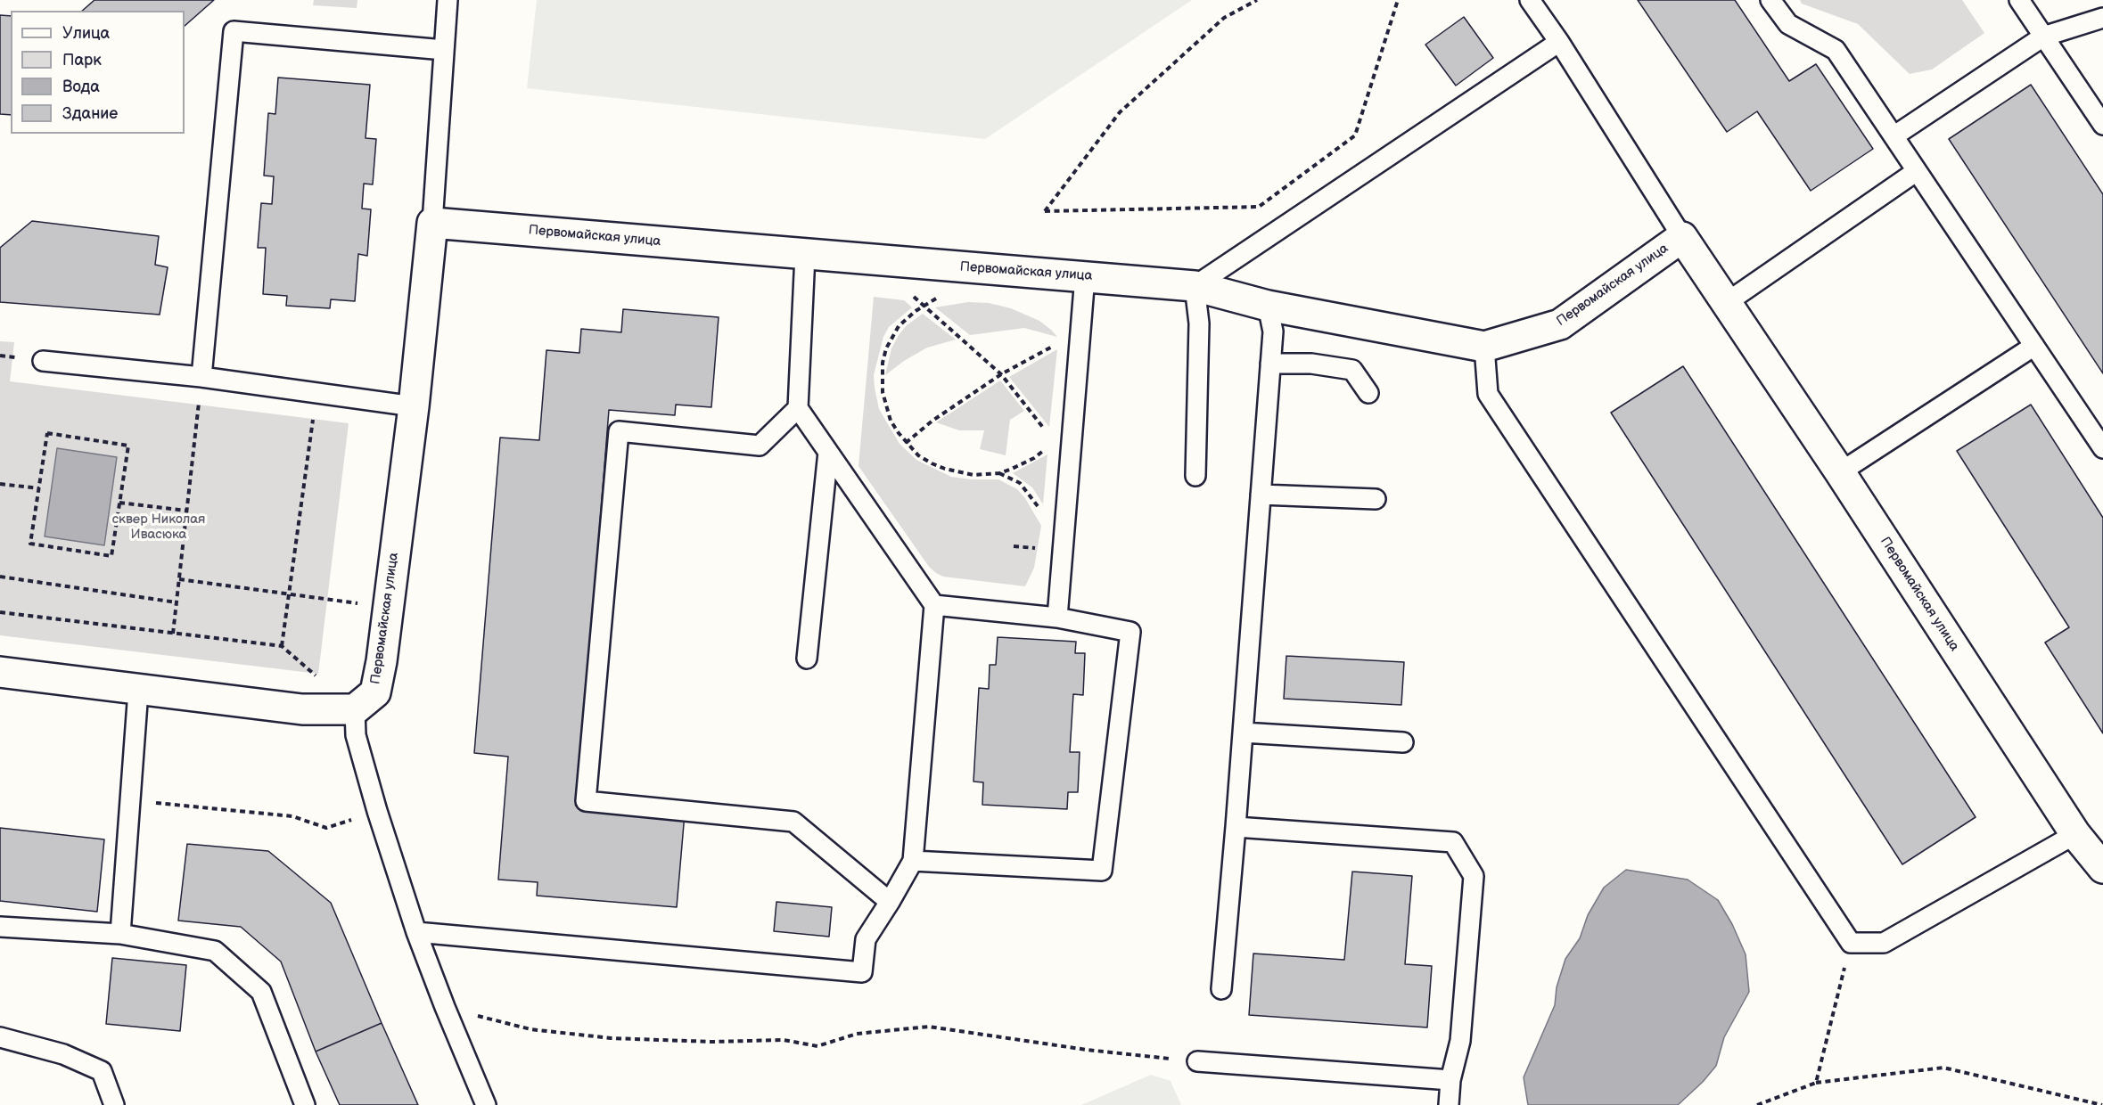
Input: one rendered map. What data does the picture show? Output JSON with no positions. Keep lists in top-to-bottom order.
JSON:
{
  "streets": {
    "street": ["Первомайская улица"]
  },
  "parks": ["сквер Николая Ивасюка"],
  "legend": [
    "Улица",
    "Парк",
    "Вода",
    "Здание"
  ]
}
